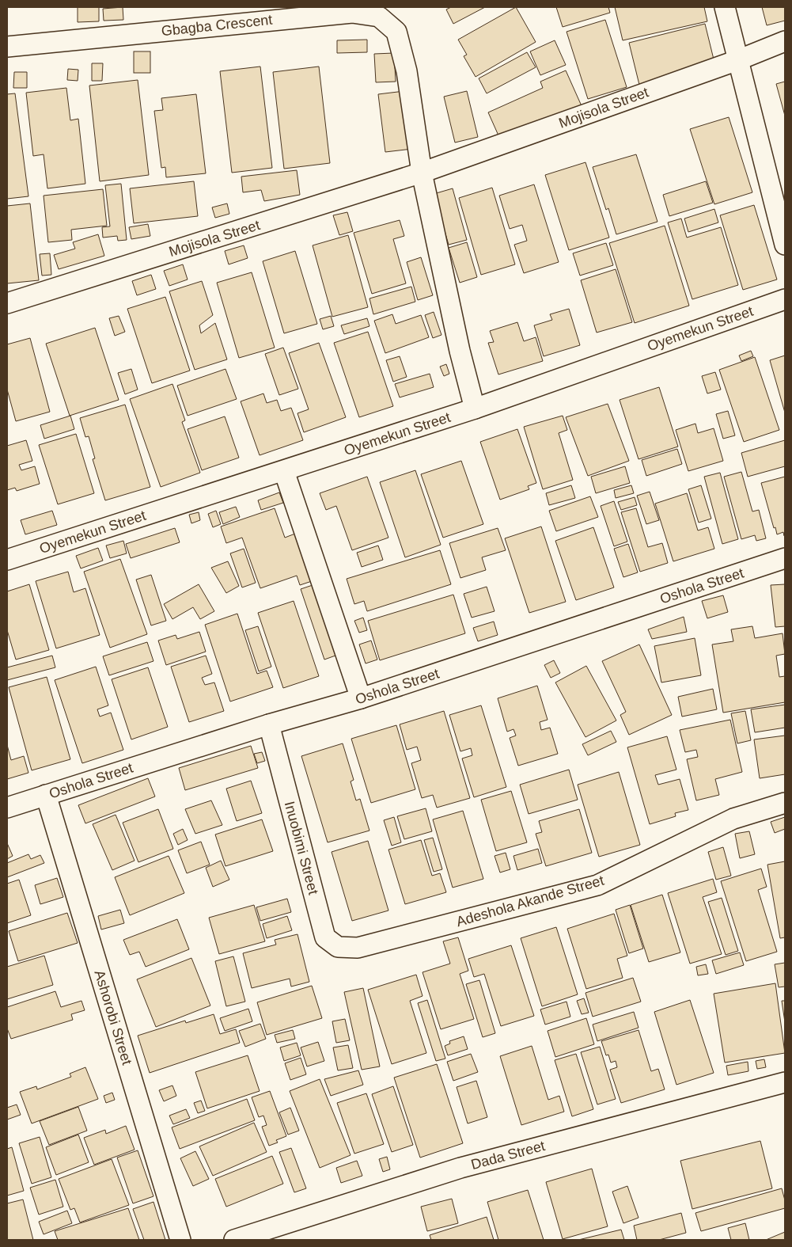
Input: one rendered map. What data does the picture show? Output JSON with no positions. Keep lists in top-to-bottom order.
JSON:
{
  "streets": {
    "street": [
      "Gbagba Crescent",
      "Mojisola Street",
      "Oyemekun Street",
      "Oshola Street",
      "Inuobimi Street",
      "Adeshola Akande Street",
      "Ashorobi Street",
      "Dada Street"
    ]
  },
  "crossings": [
    ["Gbagba Crescent", "Mojisola Street"],
    ["Oshola Street", "Inuobimi Street"],
    ["Oshola Street", "Ashorobi Street"],
    ["Inuobimi Street", "Adeshola Akande Street"]
  ]
}
